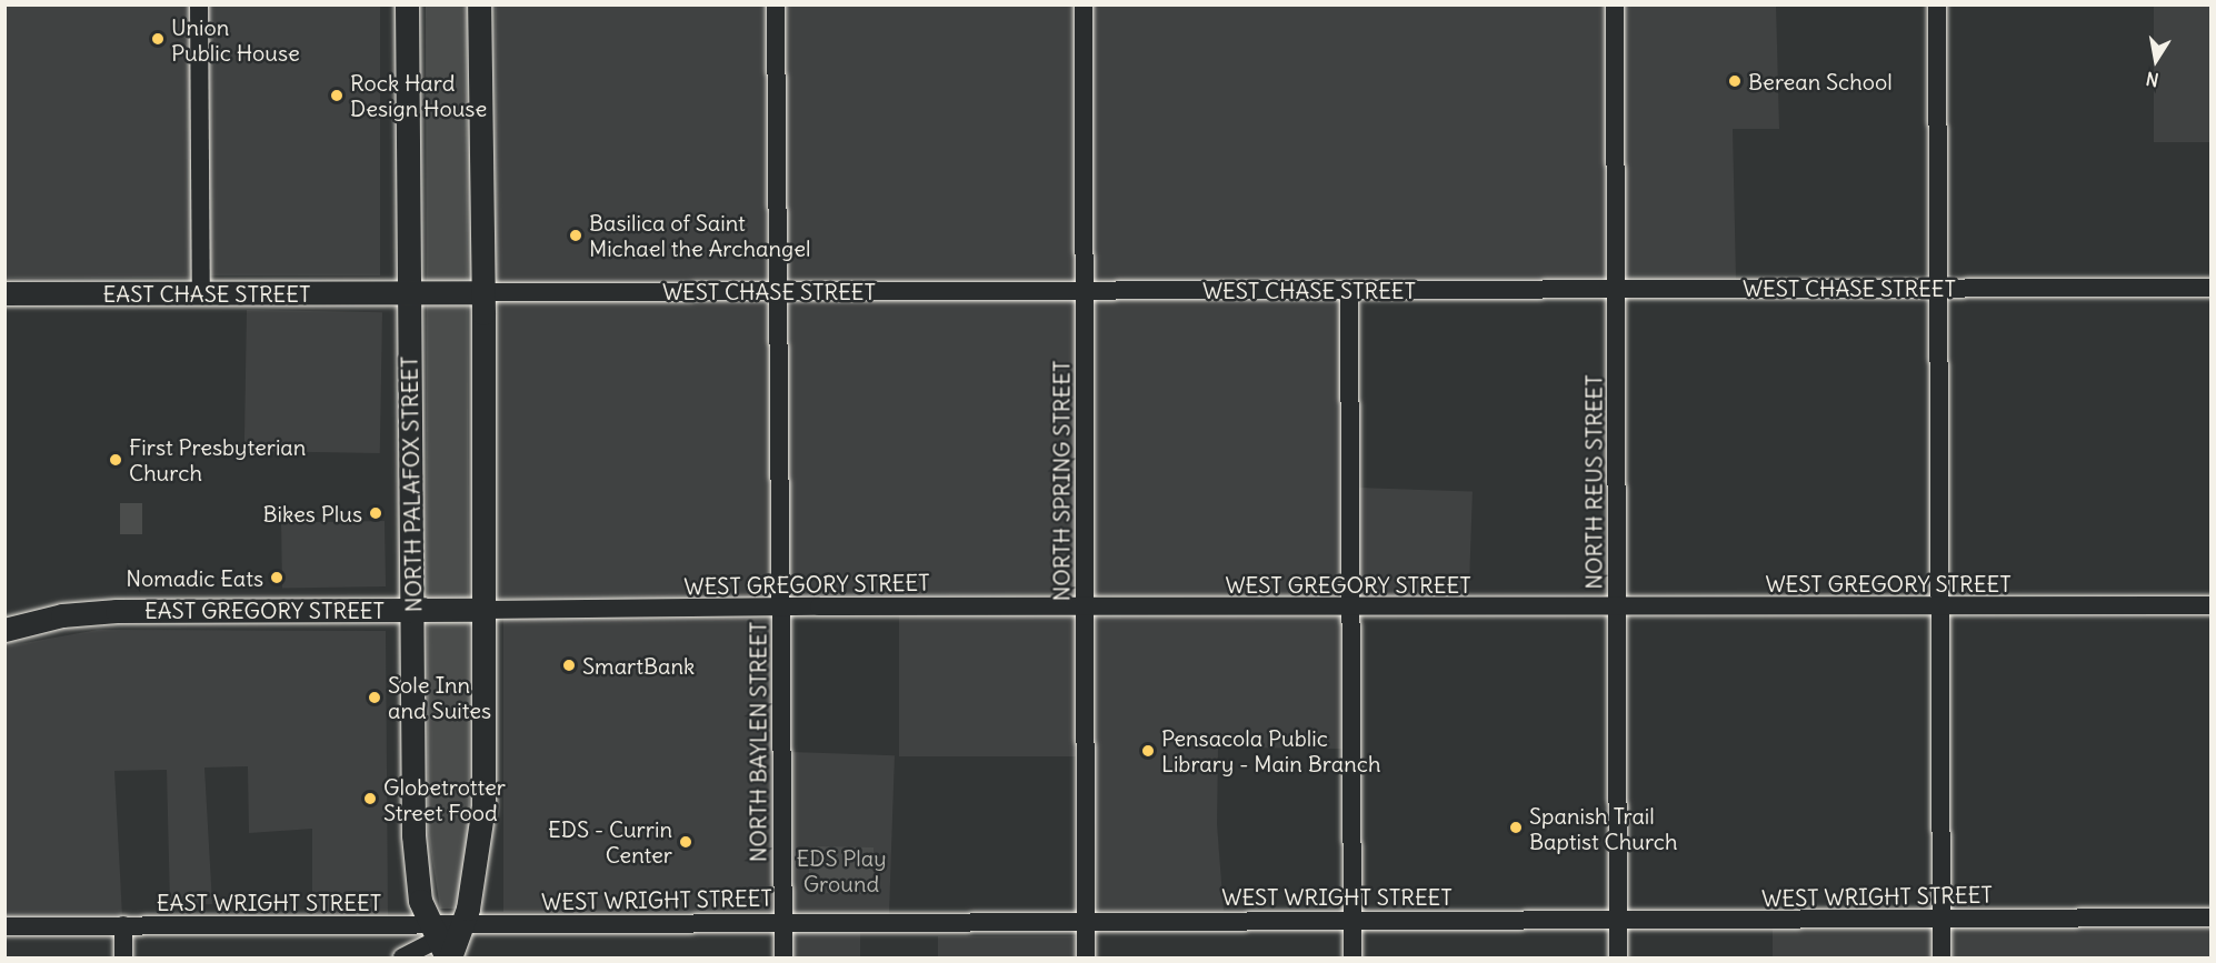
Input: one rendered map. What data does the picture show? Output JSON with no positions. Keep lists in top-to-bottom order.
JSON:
{
  "streets": {
    "main road": [
      "WEST CHASE STREET",
      "EAST CHASE STREET",
      "NORTH PALAFOX STREET",
      "EAST GREGORY STREET"
    ],
    "street": [
      "NORTH SPRING STREET",
      "NORTH REUS STREET",
      "WEST GREGORY STREET",
      "NORTH BAYLEN STREET",
      "WEST WRIGHT STREET",
      "EAST WRIGHT STREET"
    ]
  },
  "crossings": [
    ["WEST CHASE STREET", "EAST CHASE STREET"],
    ["WEST CHASE STREET", "NORTH SPRING STREET"],
    ["WEST CHASE STREET", "NORTH REUS STREET"],
    ["WEST CHASE STREET", "NORTH PALAFOX STREET"],
    ["WEST CHASE STREET", "NORTH BAYLEN STREET"],
    ["EAST CHASE STREET", "NORTH PALAFOX STREET"],
    ["NORTH SPRING STREET", "WEST GREGORY STREET"],
    ["NORTH SPRING STREET", "WEST WRIGHT STREET"],
    ["NORTH REUS STREET", "WEST GREGORY STREET"],
    ["NORTH REUS STREET", "WEST WRIGHT STREET"],
    ["NORTH PALAFOX STREET", "EAST GREGORY STREET"],
    ["NORTH PALAFOX STREET", "EAST WRIGHT STREET"],
    ["WEST GREGORY STREET", "EAST GREGORY STREET"],
    ["WEST GREGORY STREET", "NORTH BAYLEN STREET"],
    ["NORTH BAYLEN STREET", "WEST WRIGHT STREET"],
    ["WEST WRIGHT STREET", "EAST WRIGHT STREET"]
  ],
  "parks": ["EDS Play Ground"],
  "places": [
    "Union Public House",
    "Berean School",
    "Rock Hard Design House",
    "Basilica of Saint Michael the Archangel",
    "First Presbyterian Church",
    "Bikes Plus",
    "Nomadic Eats",
    "SmartBank",
    "Sole Inn and Suites",
    "Pensacola Public Library - Main Branch",
    "Globetrotter Street Food",
    "Spanish Trail Baptist Church",
    "EDS - Currin Center"
  ],
  "north": "bottom"
}
